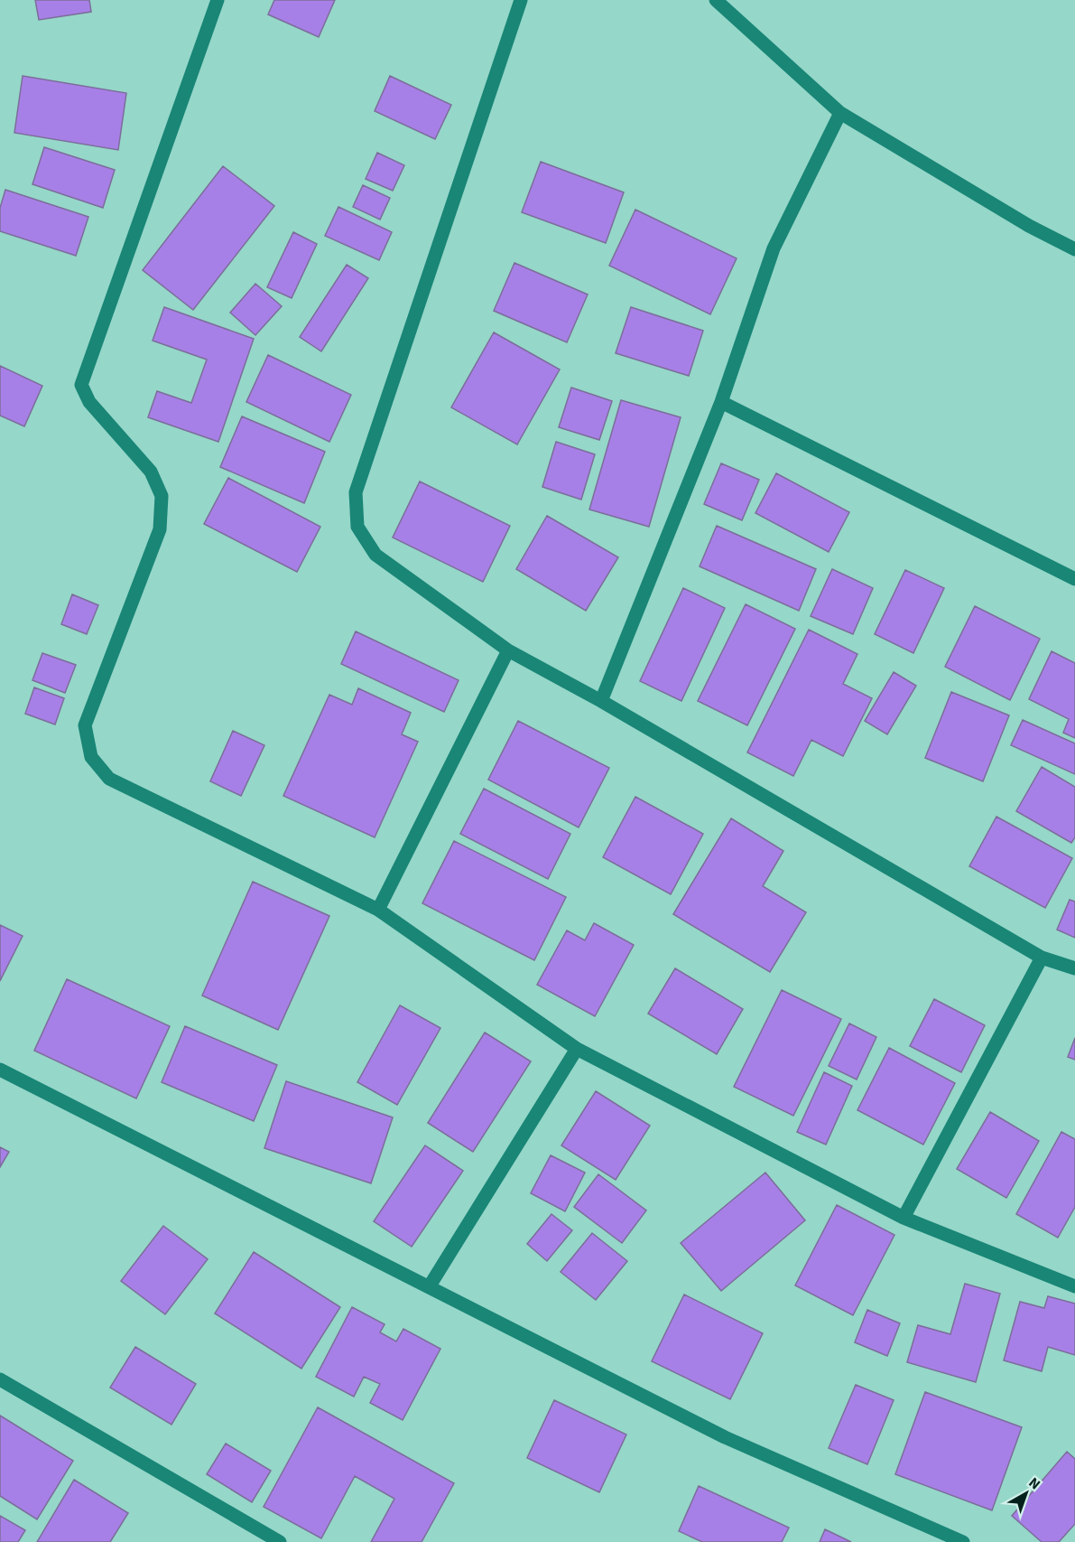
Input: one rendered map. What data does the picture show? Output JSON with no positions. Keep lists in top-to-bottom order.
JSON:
{
  "north": "top right"
}
